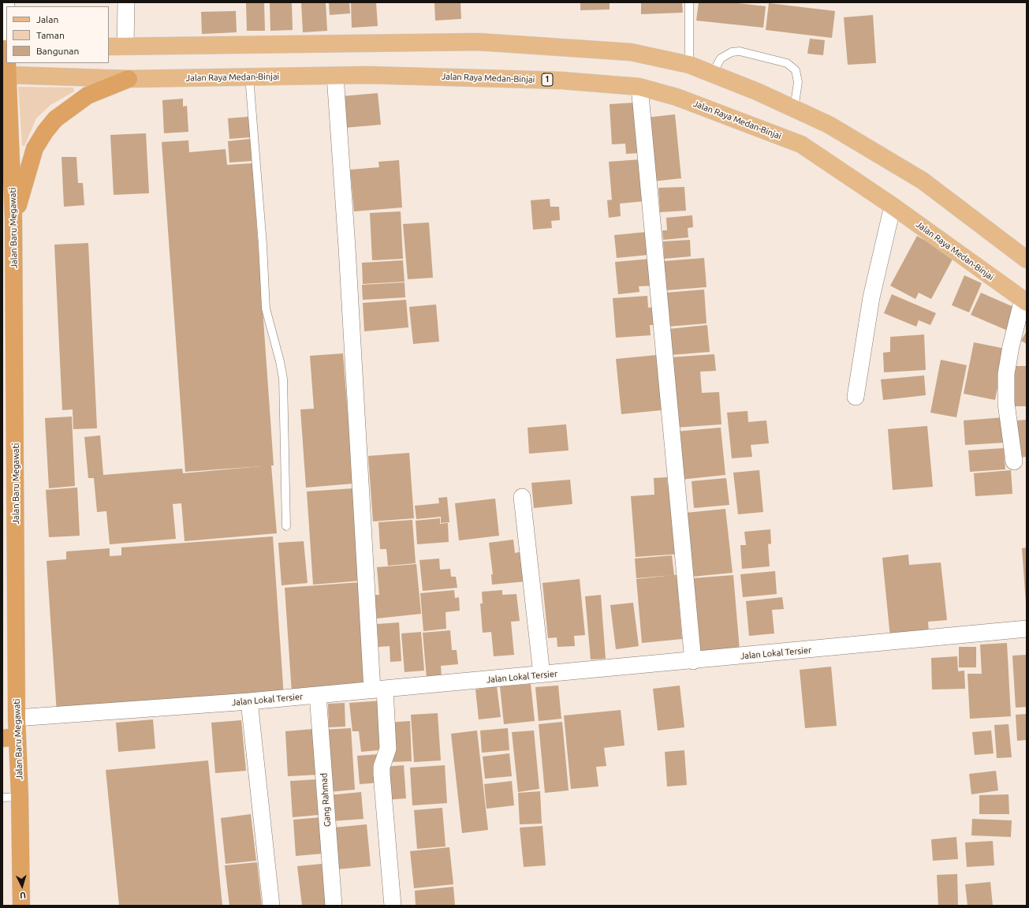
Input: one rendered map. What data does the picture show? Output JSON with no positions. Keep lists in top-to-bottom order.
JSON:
{
  "streets": {
    "highway": ["Jalan Baru Megawati"],
    "main road": ["Jalan Raya Medan-Binjai", "1"],
    "street": ["Jalan Lokal Tersier", "Gang Rahmad"]
  },
  "crossings": [
    ["Jalan Baru Megawati", "Jalan Lokal Tersier"],
    ["Jalan Lokal Tersier", "Gang Rahmad"]
  ],
  "legend": ["Jalan", "Taman", "Bangunan"],
  "north": "bottom"
}
